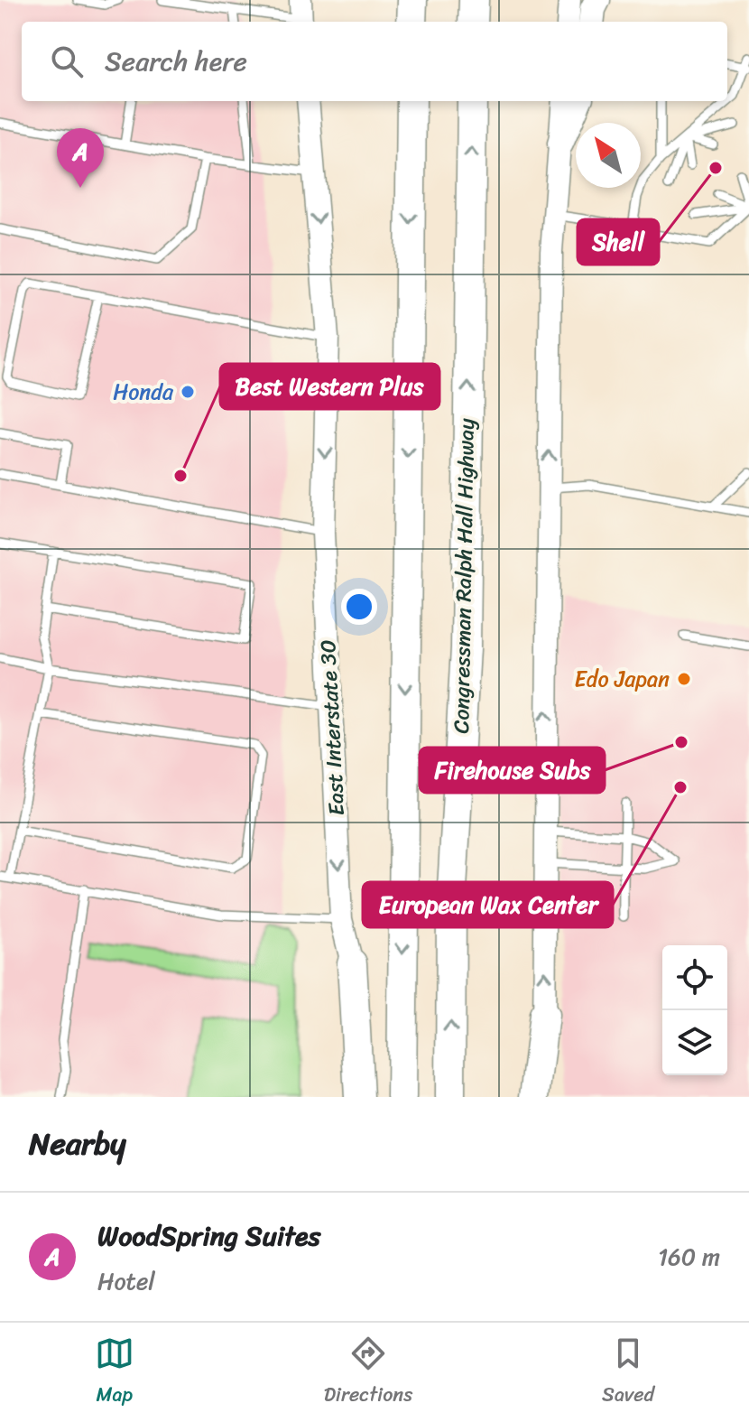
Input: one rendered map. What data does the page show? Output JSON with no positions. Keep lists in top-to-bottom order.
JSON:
{
  "streets": {
    "highway": ["Congressman Ralph Hall Highway"],
    "main road": ["East Interstate 30"]
  },
  "one_way": ["East Interstate 30"],
  "places": [
    "Shell",
    "Honda",
    "Best Western Plus",
    "Edo Japan",
    "Firehouse Subs",
    "European Wax Center"
  ],
  "north": "top left",
  "page": {
    "search": "Search here",
    "pins": "A",
    "heading": "Nearby",
    "list": [
      {
        "mark": "A",
        "name": "WoodSpring Suites",
        "note": "Hotel",
        "value": "160 m"
      }
    ],
    "nav": ["Map", "Directions", "Saved"]
  }
}
